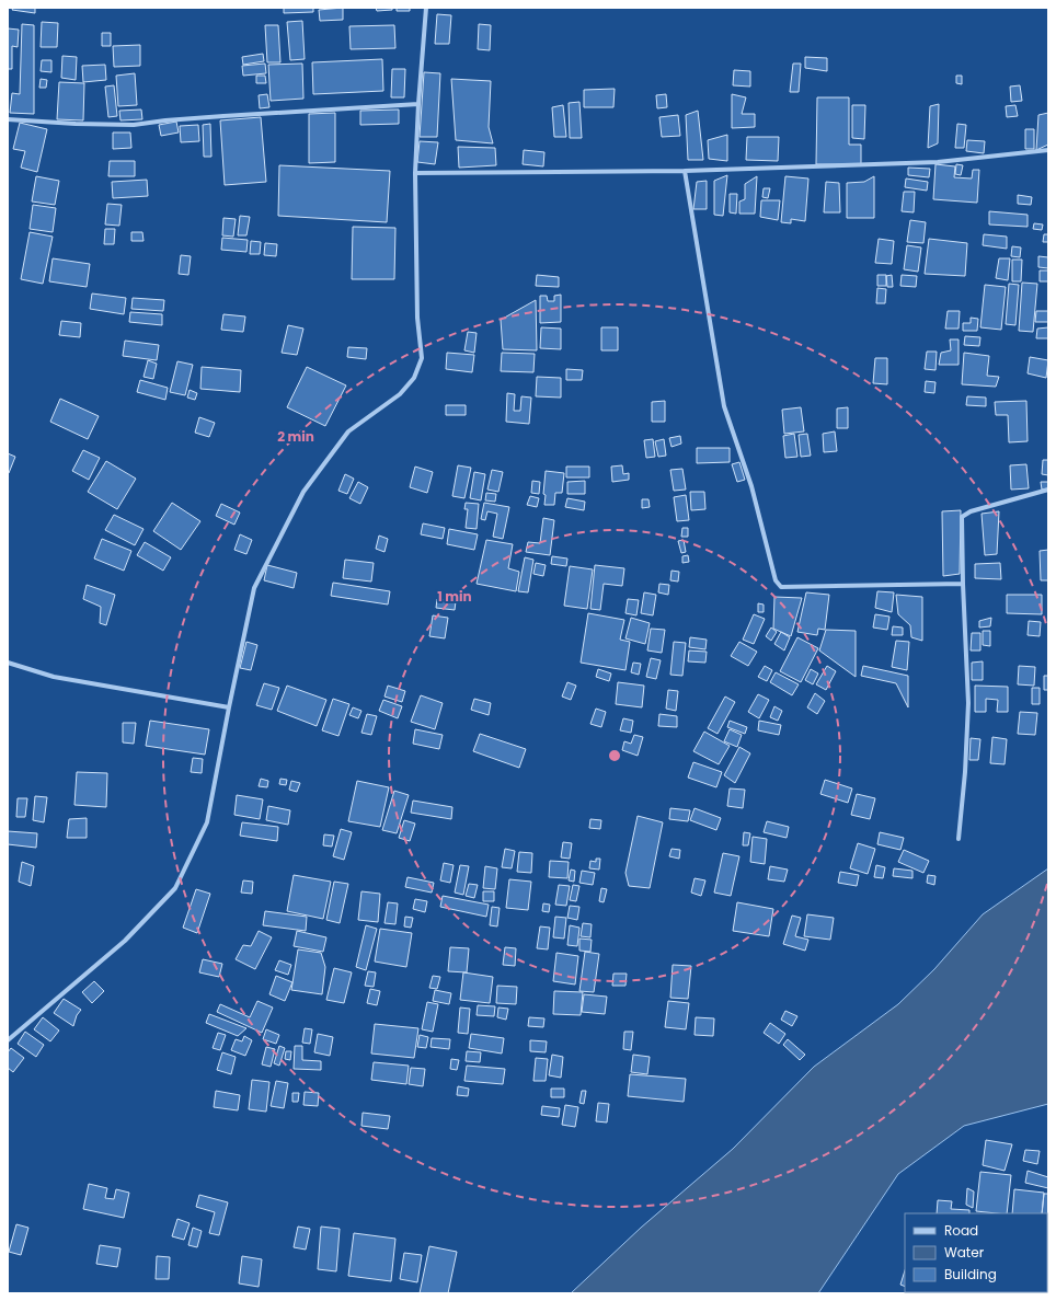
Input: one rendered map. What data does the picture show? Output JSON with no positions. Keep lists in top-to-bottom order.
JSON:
{
  "legend": ["Road", "Water", "Building"],
  "rings": ["2 min", "1 min"]
}
